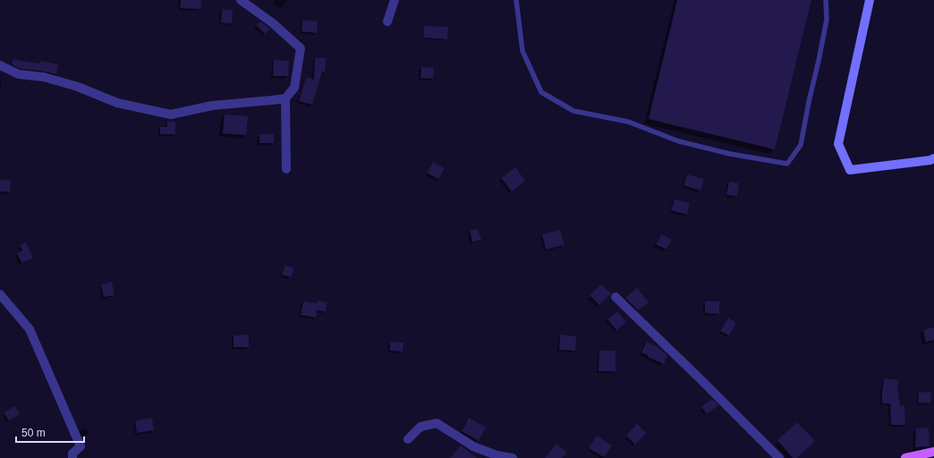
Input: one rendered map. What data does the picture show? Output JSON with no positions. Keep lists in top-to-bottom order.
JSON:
{
  "scale_bar": "50 m"
}
